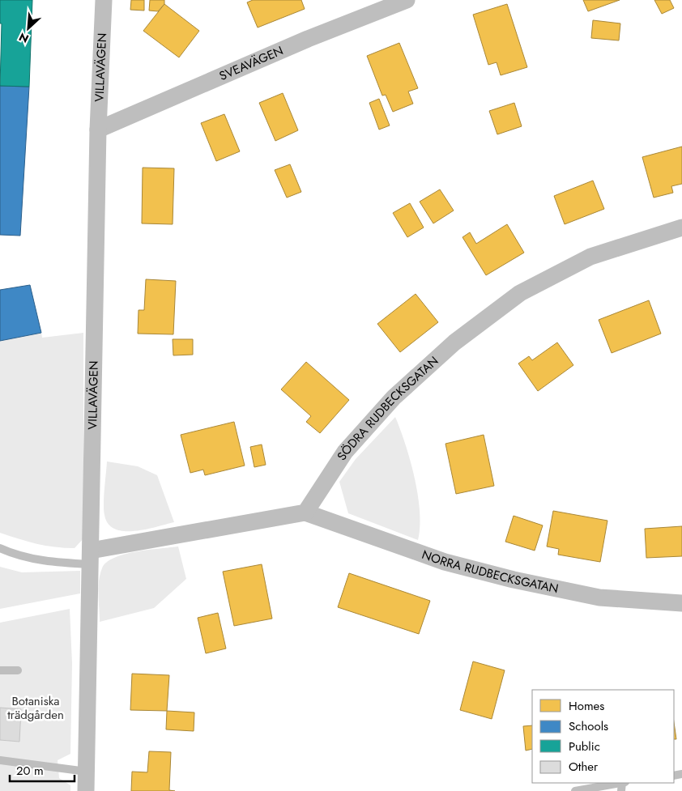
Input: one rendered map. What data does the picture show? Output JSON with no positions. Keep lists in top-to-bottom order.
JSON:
{
  "streets": {
    "street": [
      "SVEAVÄGEN",
      "VILLAVÄGEN",
      "SÖDRA RUDBECKSGATAN",
      "NORRA RUDBECKSGATAN"
    ]
  },
  "crossings": [
    ["SVEAVÄGEN", "VILLAVÄGEN"],
    ["SÖDRA RUDBECKSGATAN", "NORRA RUDBECKSGATAN"]
  ],
  "parks": ["Botaniska trädgården"],
  "legend": [
    "Homes",
    "Schools",
    "Public",
    "Other"
  ],
  "scale_bar": "20 m",
  "north": "bottom left"
}
